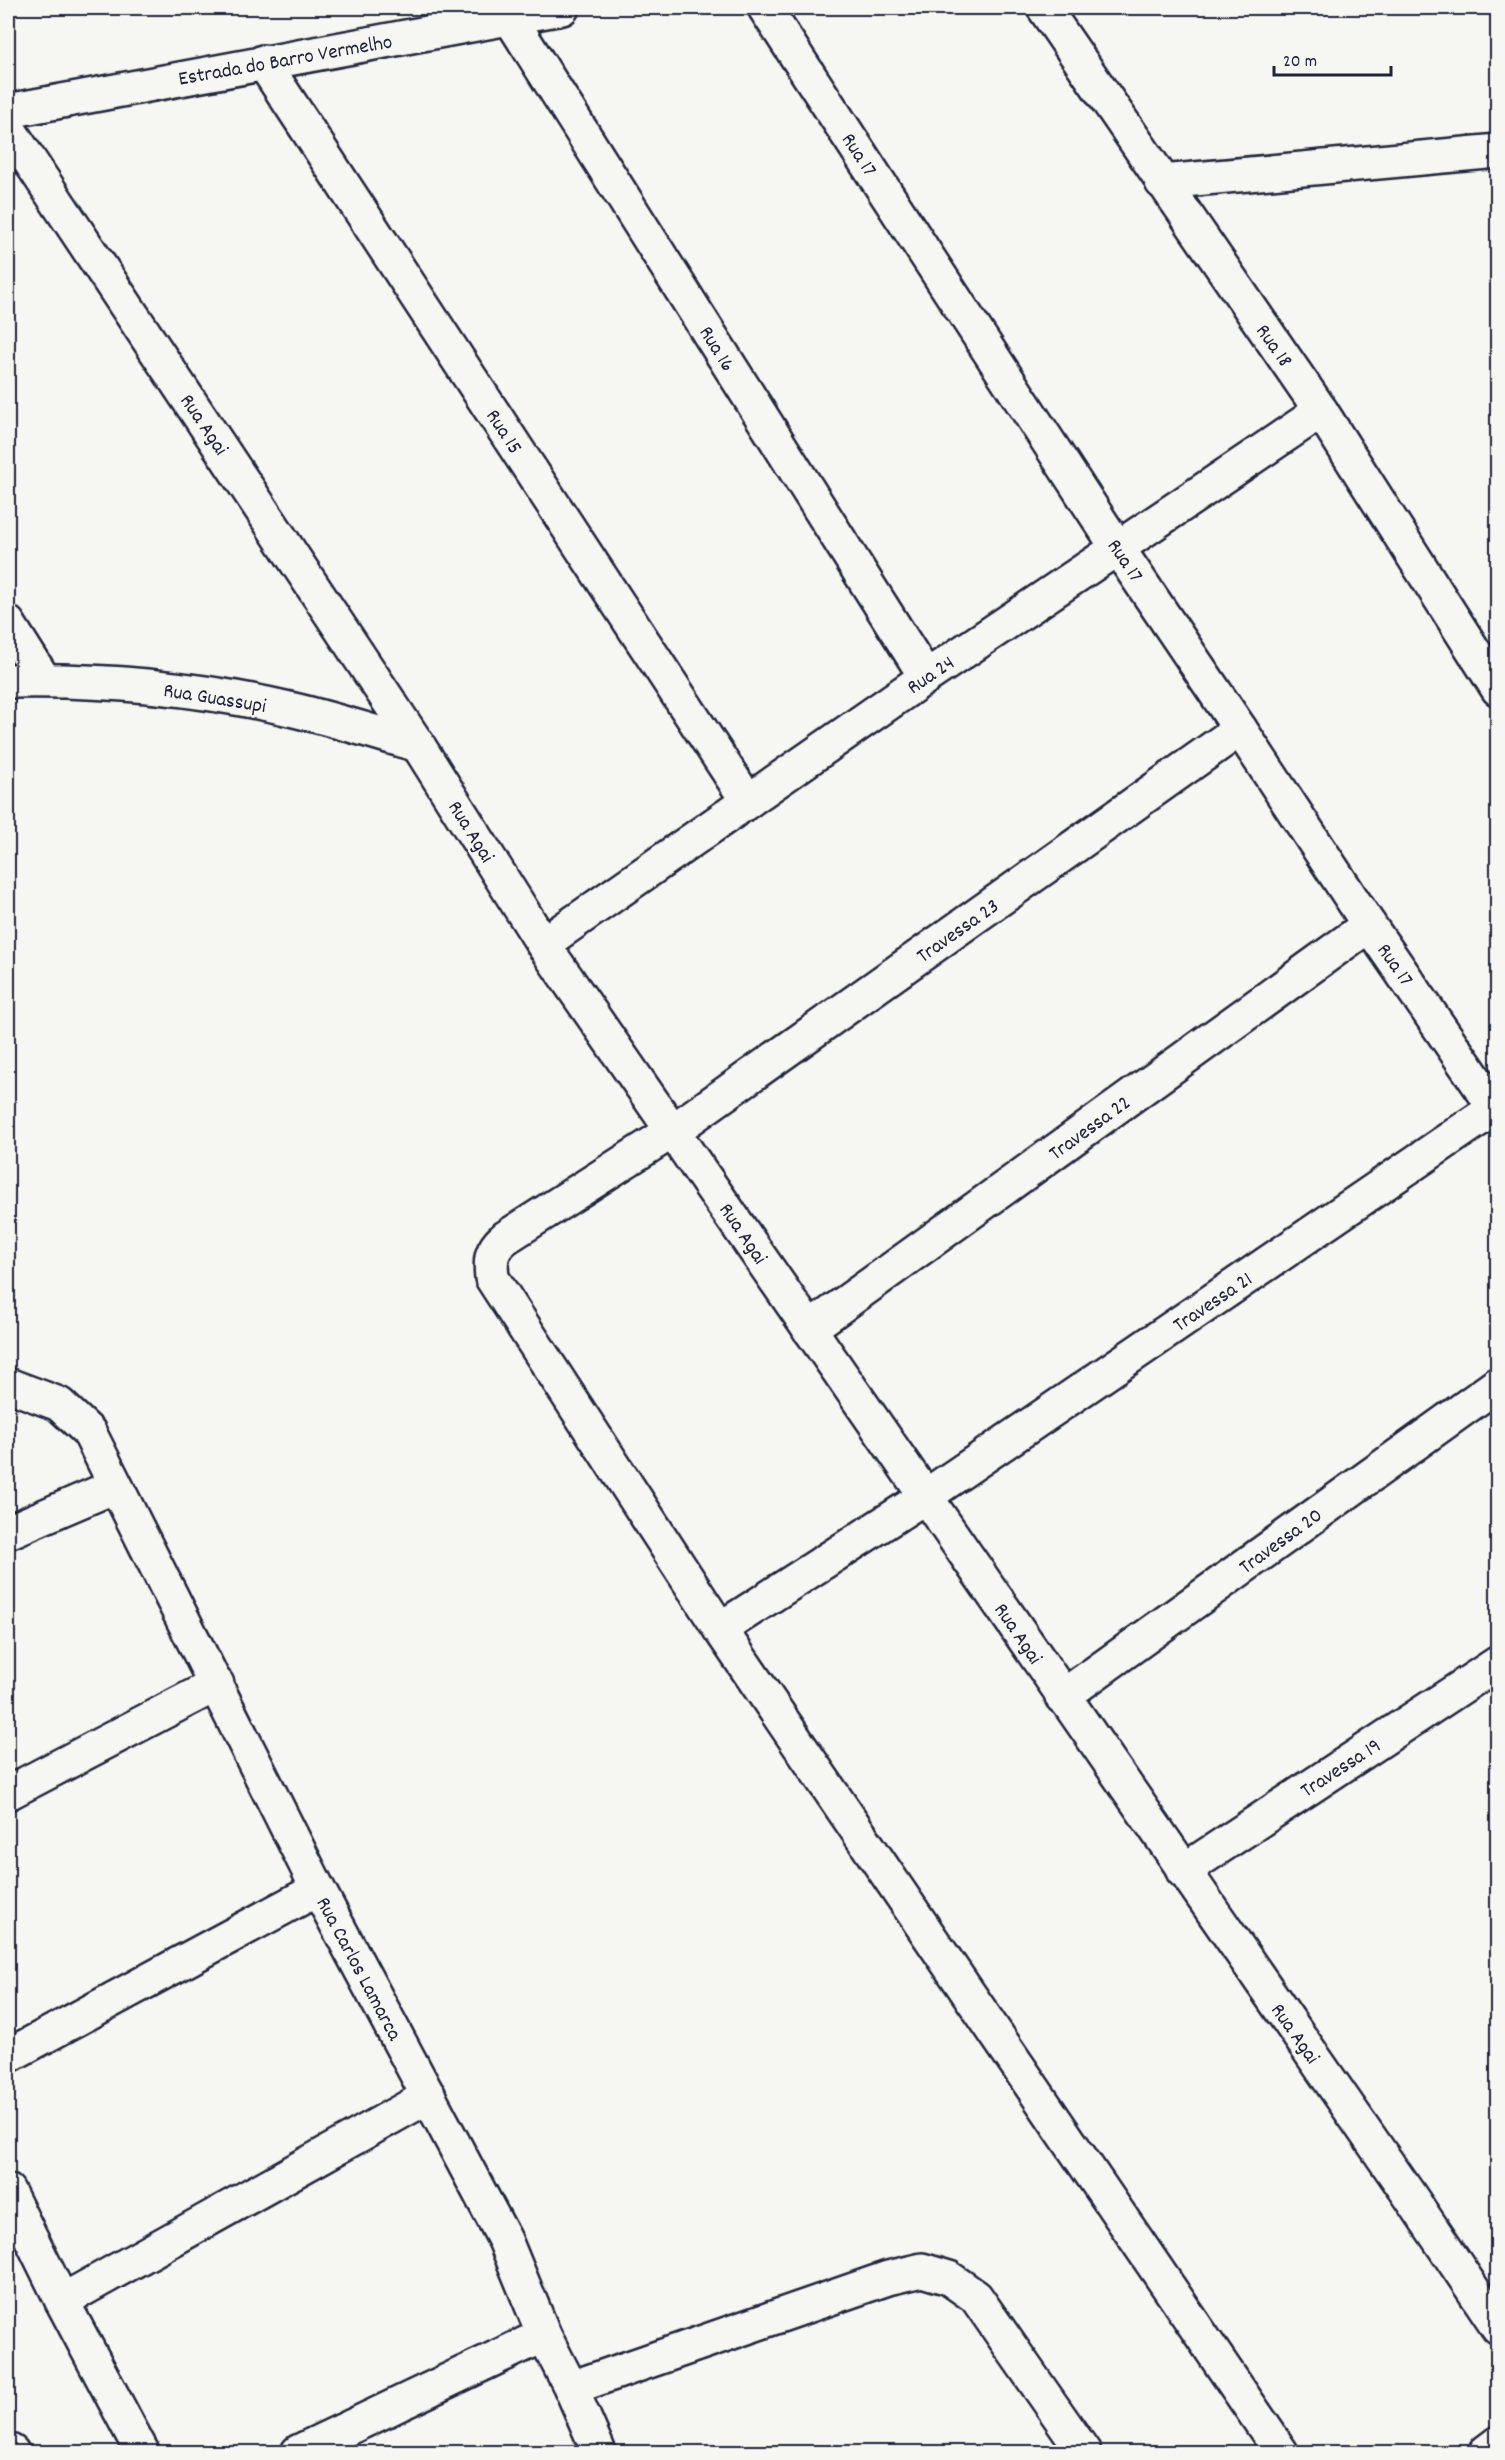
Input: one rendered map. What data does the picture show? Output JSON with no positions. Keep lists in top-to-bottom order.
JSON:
{
  "streets": {
    "street": [
      "Estrada do Barro Vermelho",
      "Rua 17",
      "Rua 18",
      "Rua 16",
      "Rua Agai",
      "Rua 15",
      "Rua 24",
      "Rua Guassupi",
      "Travessa 23",
      "Travessa 22",
      "Travessa 21",
      "Travessa 20",
      "Travessa 19",
      "Rua Carlos Lamarca"
    ]
  },
  "crossings": [
    ["Estrada do Barro Vermelho", "Rua 16"],
    ["Estrada do Barro Vermelho", "Rua 15"],
    ["Rua 17", "Rua 24"],
    ["Rua 17", "Travessa 23"],
    ["Rua 17", "Travessa 22"],
    ["Rua 17", "Travessa 21"],
    ["Rua 18", "Rua 24"],
    ["Rua 16", "Rua 24"],
    ["Rua Agai", "Rua 24"],
    ["Rua Agai", "Rua Guassupi"],
    ["Rua Agai", "Travessa 23"],
    ["Rua Agai", "Travessa 22"],
    ["Rua Agai", "Travessa 21"],
    ["Rua Agai", "Travessa 20"],
    ["Rua Agai", "Travessa 19"],
    ["Rua 15", "Rua 24"],
    ["Travessa 23", "Travessa 21"]
  ],
  "scale_bar": "20 m"
}
